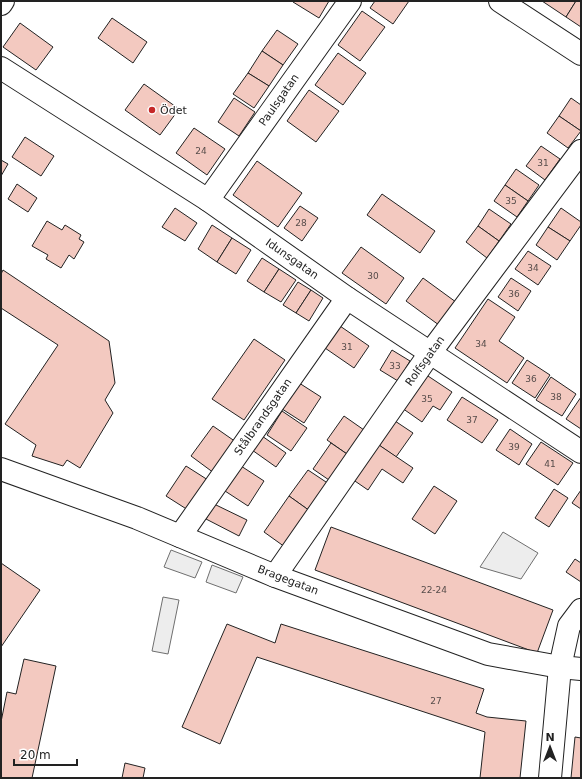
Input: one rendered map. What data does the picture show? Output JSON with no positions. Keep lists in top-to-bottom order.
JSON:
{
  "streets": {
    "street": [
      "Paulsgatan",
      "Idunsgatan",
      "Rolfsgatan",
      "Stålbrandsgatan",
      "Bragegatan"
    ]
  },
  "crossings": [
    ["Paulsgatan", "Idunsgatan"],
    ["Idunsgatan", "Rolfsgatan"],
    ["Idunsgatan", "Stålbrandsgatan"],
    ["Rolfsgatan", "Bragegatan"],
    ["Stålbrandsgatan", "Bragegatan"]
  ],
  "places": ["Ödet"],
  "house_numbers": [
    "24",
    "31",
    "35",
    "28",
    "34",
    "30",
    "36",
    "34",
    "31",
    "33",
    "36",
    "38",
    "35",
    "37",
    "39",
    "41",
    "22-24",
    "27"
  ],
  "scale_bar": "20 m",
  "north": "top"
}
